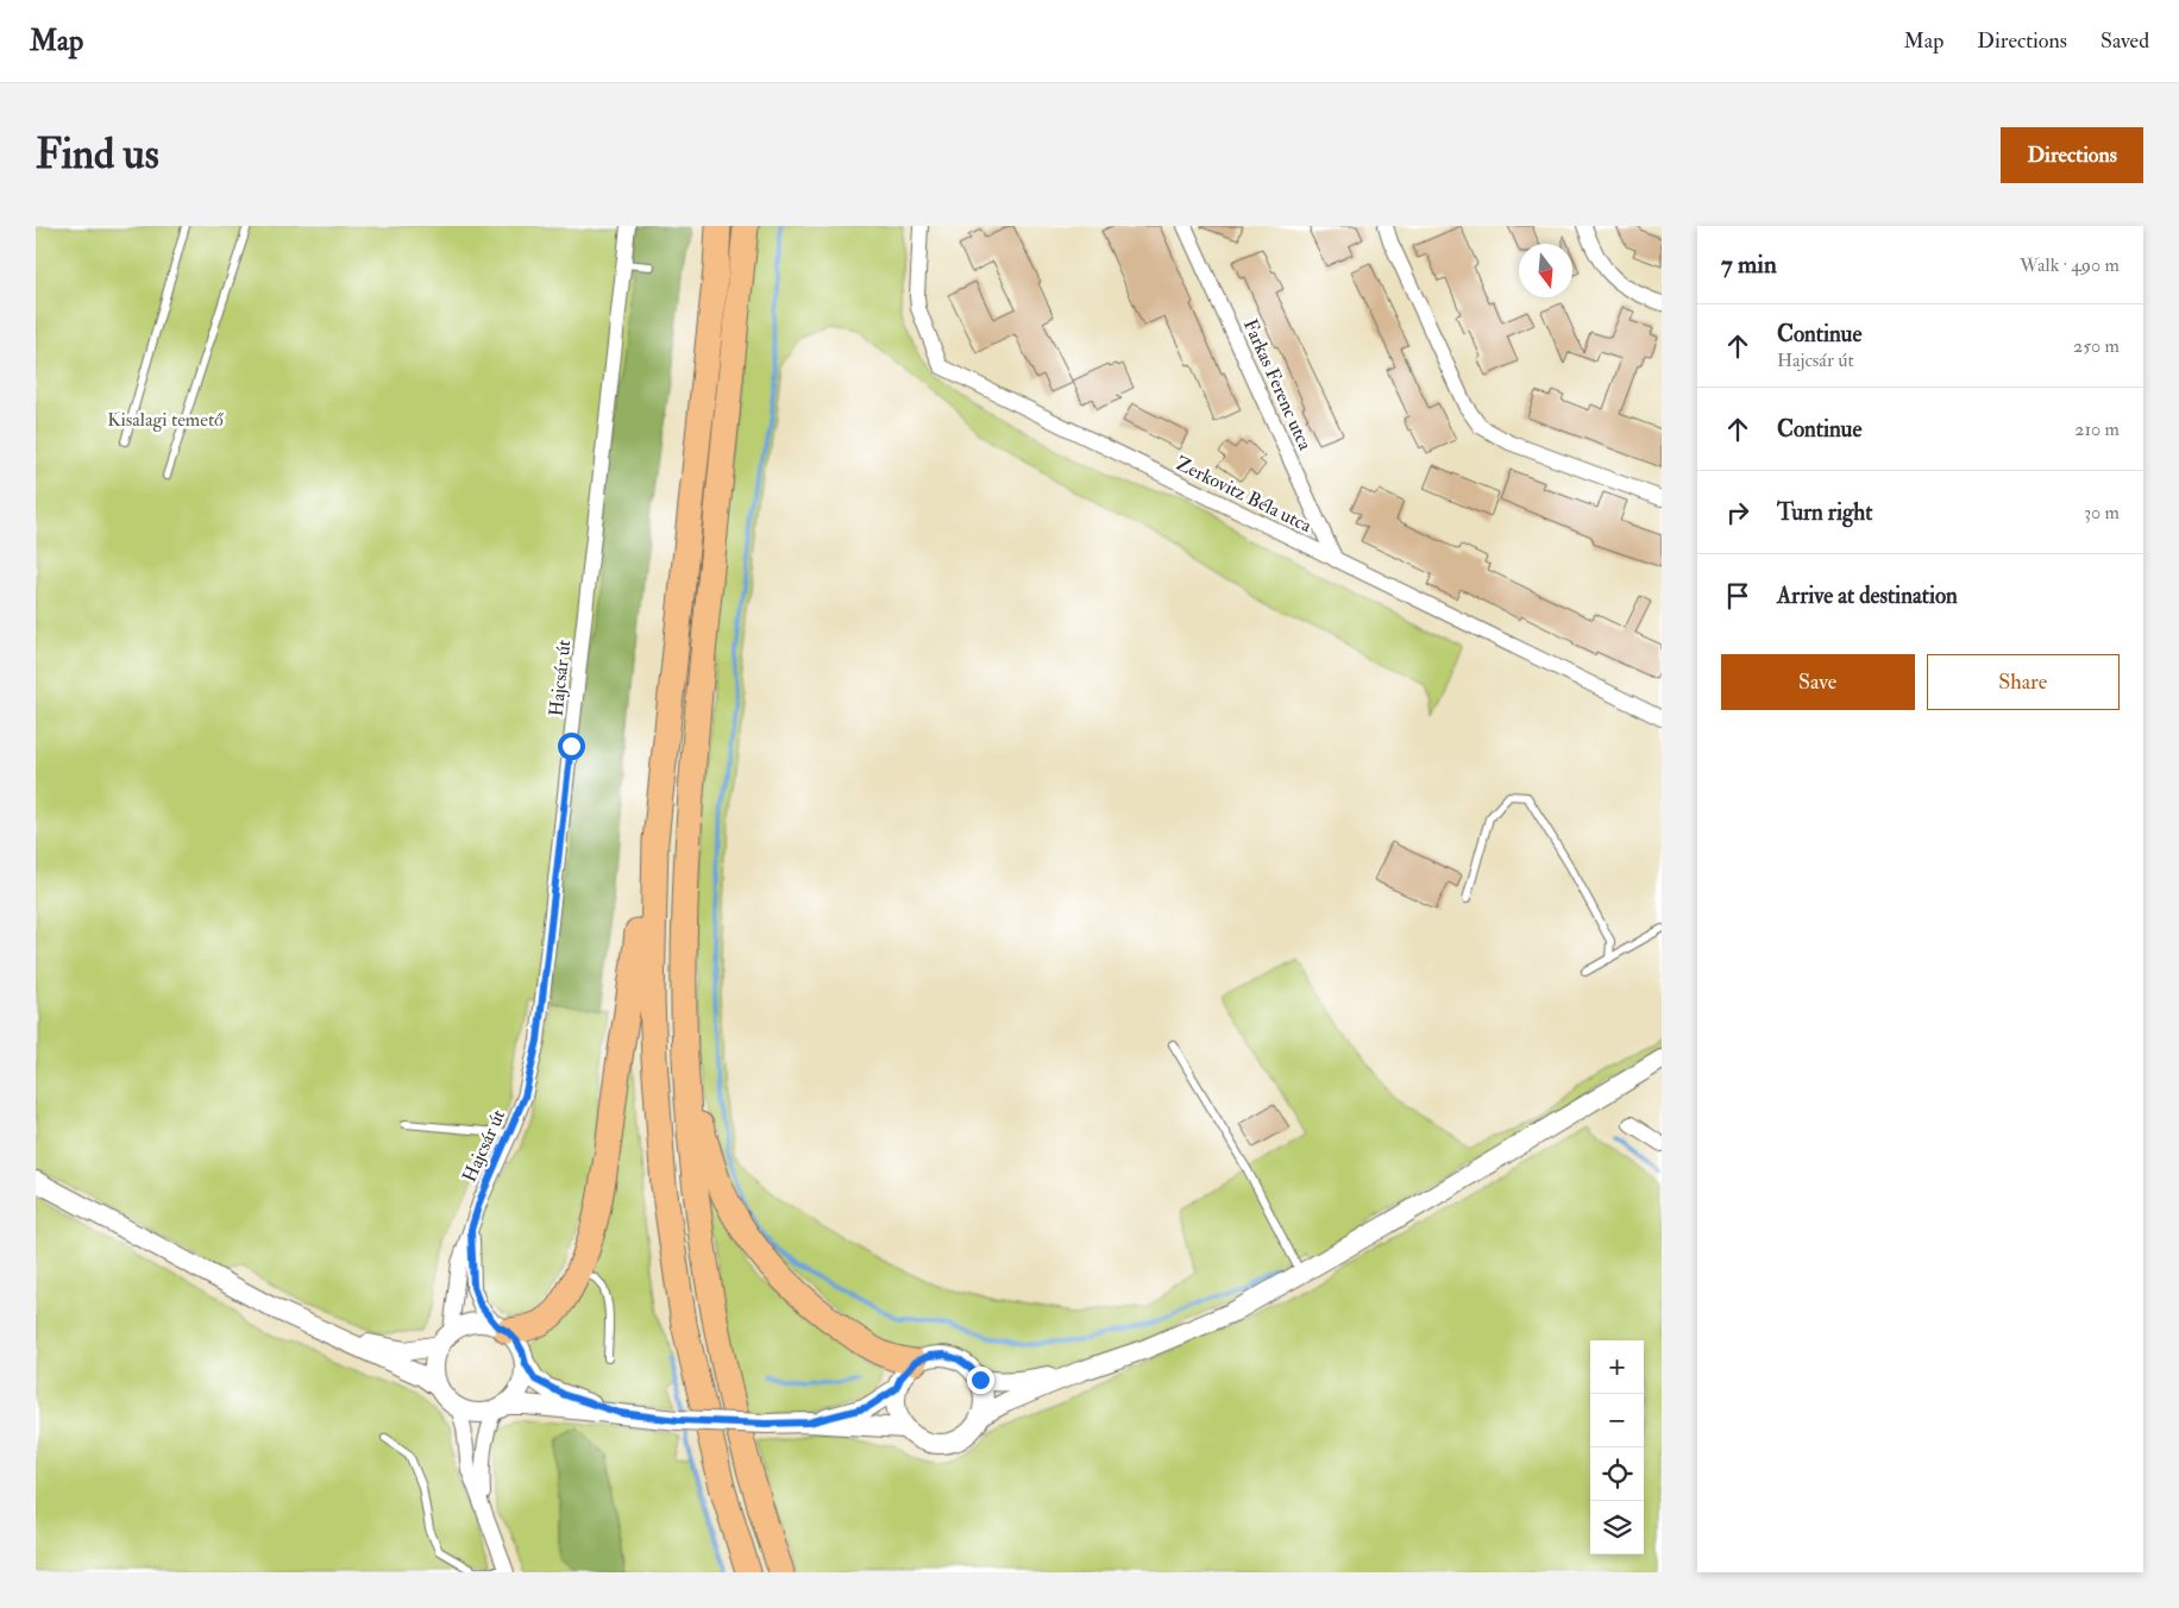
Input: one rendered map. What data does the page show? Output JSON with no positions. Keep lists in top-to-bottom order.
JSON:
{
  "streets": {
    "street": ["Farkas Ferenc utca", "Zerkovitz Béla utca", "Hajcsár út"]
  },
  "crossings": [
    ["Farkas Ferenc utca", "Zerkovitz Béla utca"]
  ],
  "parks": ["Kisalagi temető"],
  "north": "bottom",
  "page": {
    "header": "Map",
    "nav": ["Map", "Directions", "Saved"],
    "buttons": [
      "Directions",
      ["Save", "Share"]
    ],
    "title": "Find us",
    "heading": ["7 min", "Walk · 490 m"],
    "list": [
      ["Continue", "Hajcsár út", "250 m"],
      ["Continue", "210 m"],
      ["Turn right", "30 m"],
      "Arrive at destination"
    ],
    "map_buttons": ["+", "−"]
  }
}
